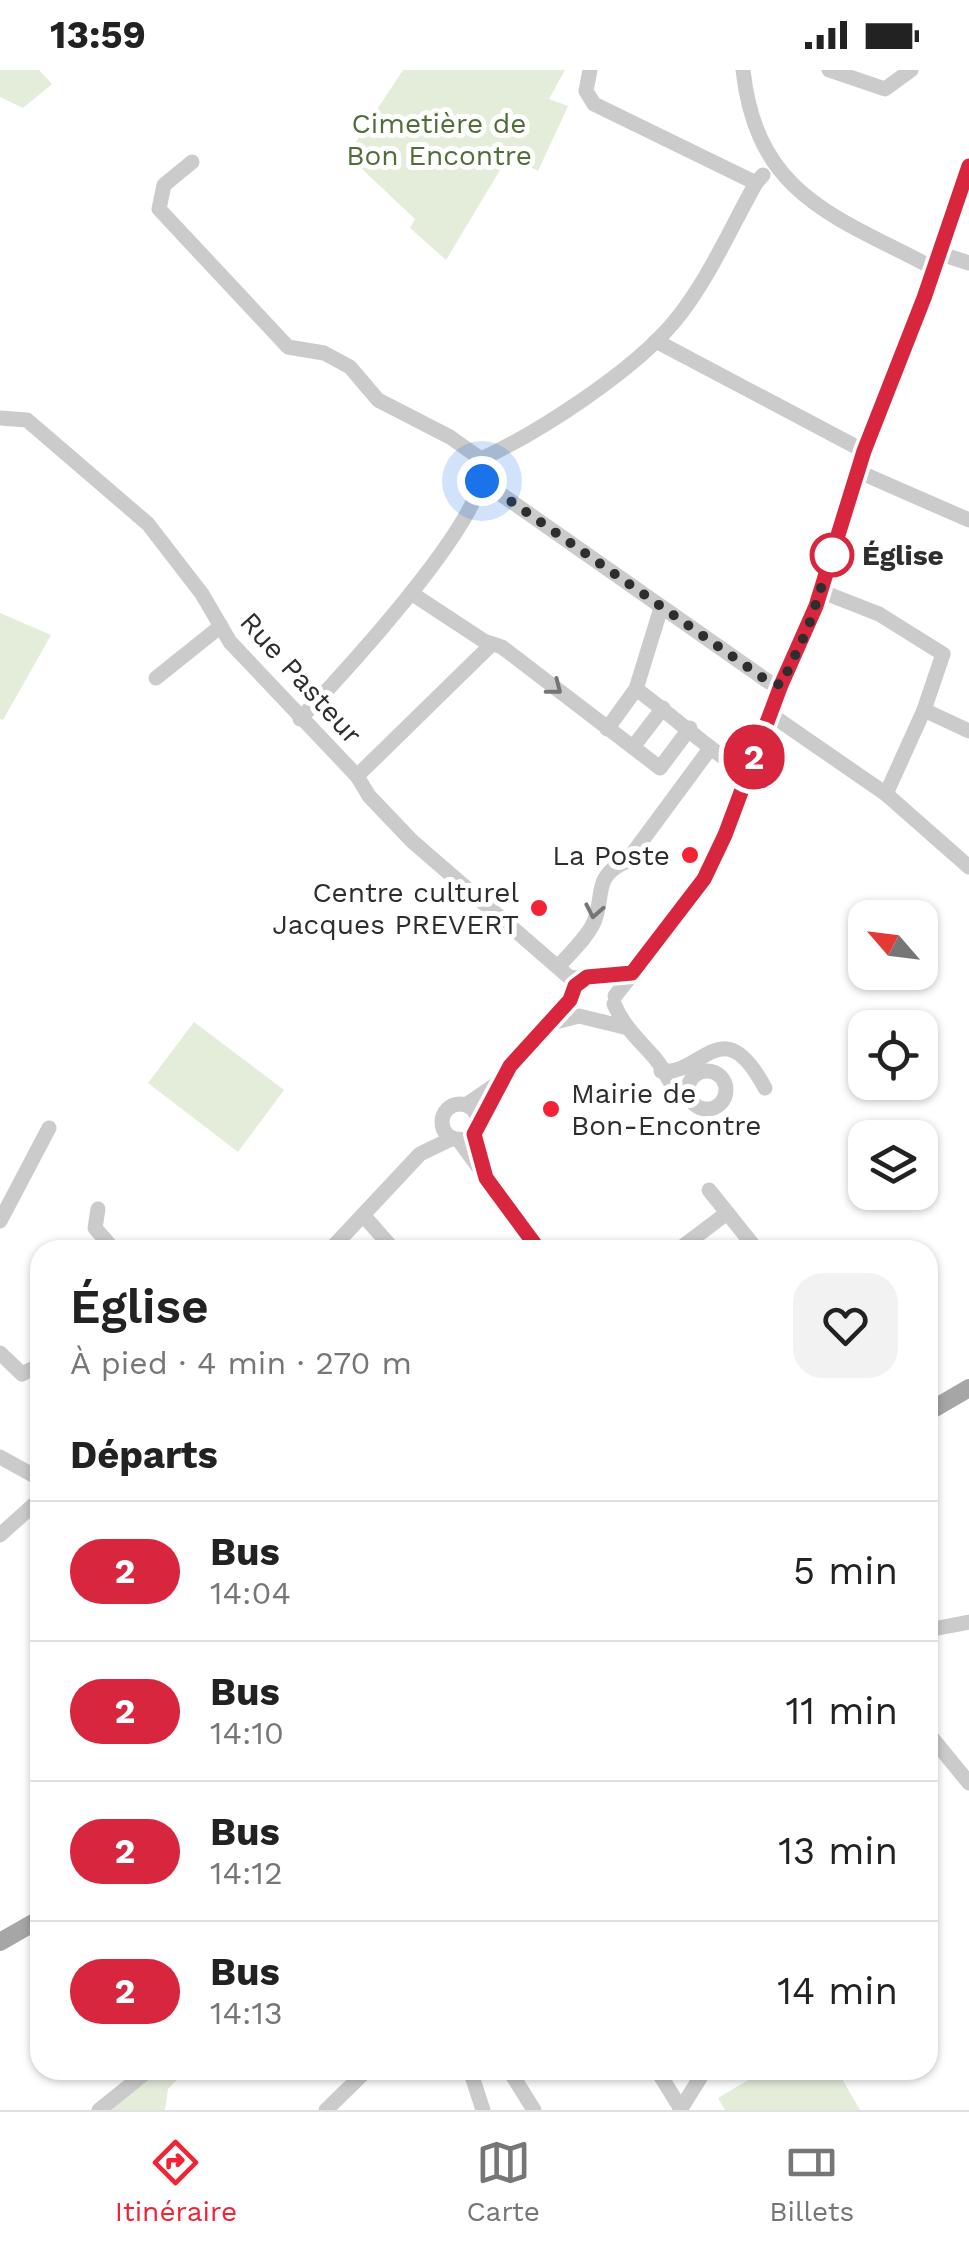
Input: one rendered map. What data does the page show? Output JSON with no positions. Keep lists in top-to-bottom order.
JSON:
{
  "streets": {
    "street": ["Rue Pasteur"]
  },
  "parks": ["Cimetière de Bon Encontre"],
  "places": [
    "Église",
    "La Poste",
    "Centre culturel Jacques PREVERT",
    "Mairie de Bon-Encontre"
  ],
  "lines": ["bus line 2"],
  "north": "top left",
  "page": {
    "status": "13:59",
    "on_map": "2",
    "heading": [
      ["Église", "À pied · 4 min · 270 m"],
      "Départs"
    ],
    "list": [
      {
        "mark": "2",
        "name": "Bus",
        "note": "14:04",
        "value": "5 min"
      },
      {
        "mark": "2",
        "name": "Bus",
        "note": "14:10",
        "value": "11 min"
      },
      {
        "mark": "2",
        "name": "Bus",
        "note": "14:12",
        "value": "13 min"
      },
      {
        "mark": "2",
        "name": "Bus",
        "note": "14:13",
        "value": "14 min"
      }
    ],
    "tabs": ["Itinéraire", "Carte", "Billets"]
  }
}
